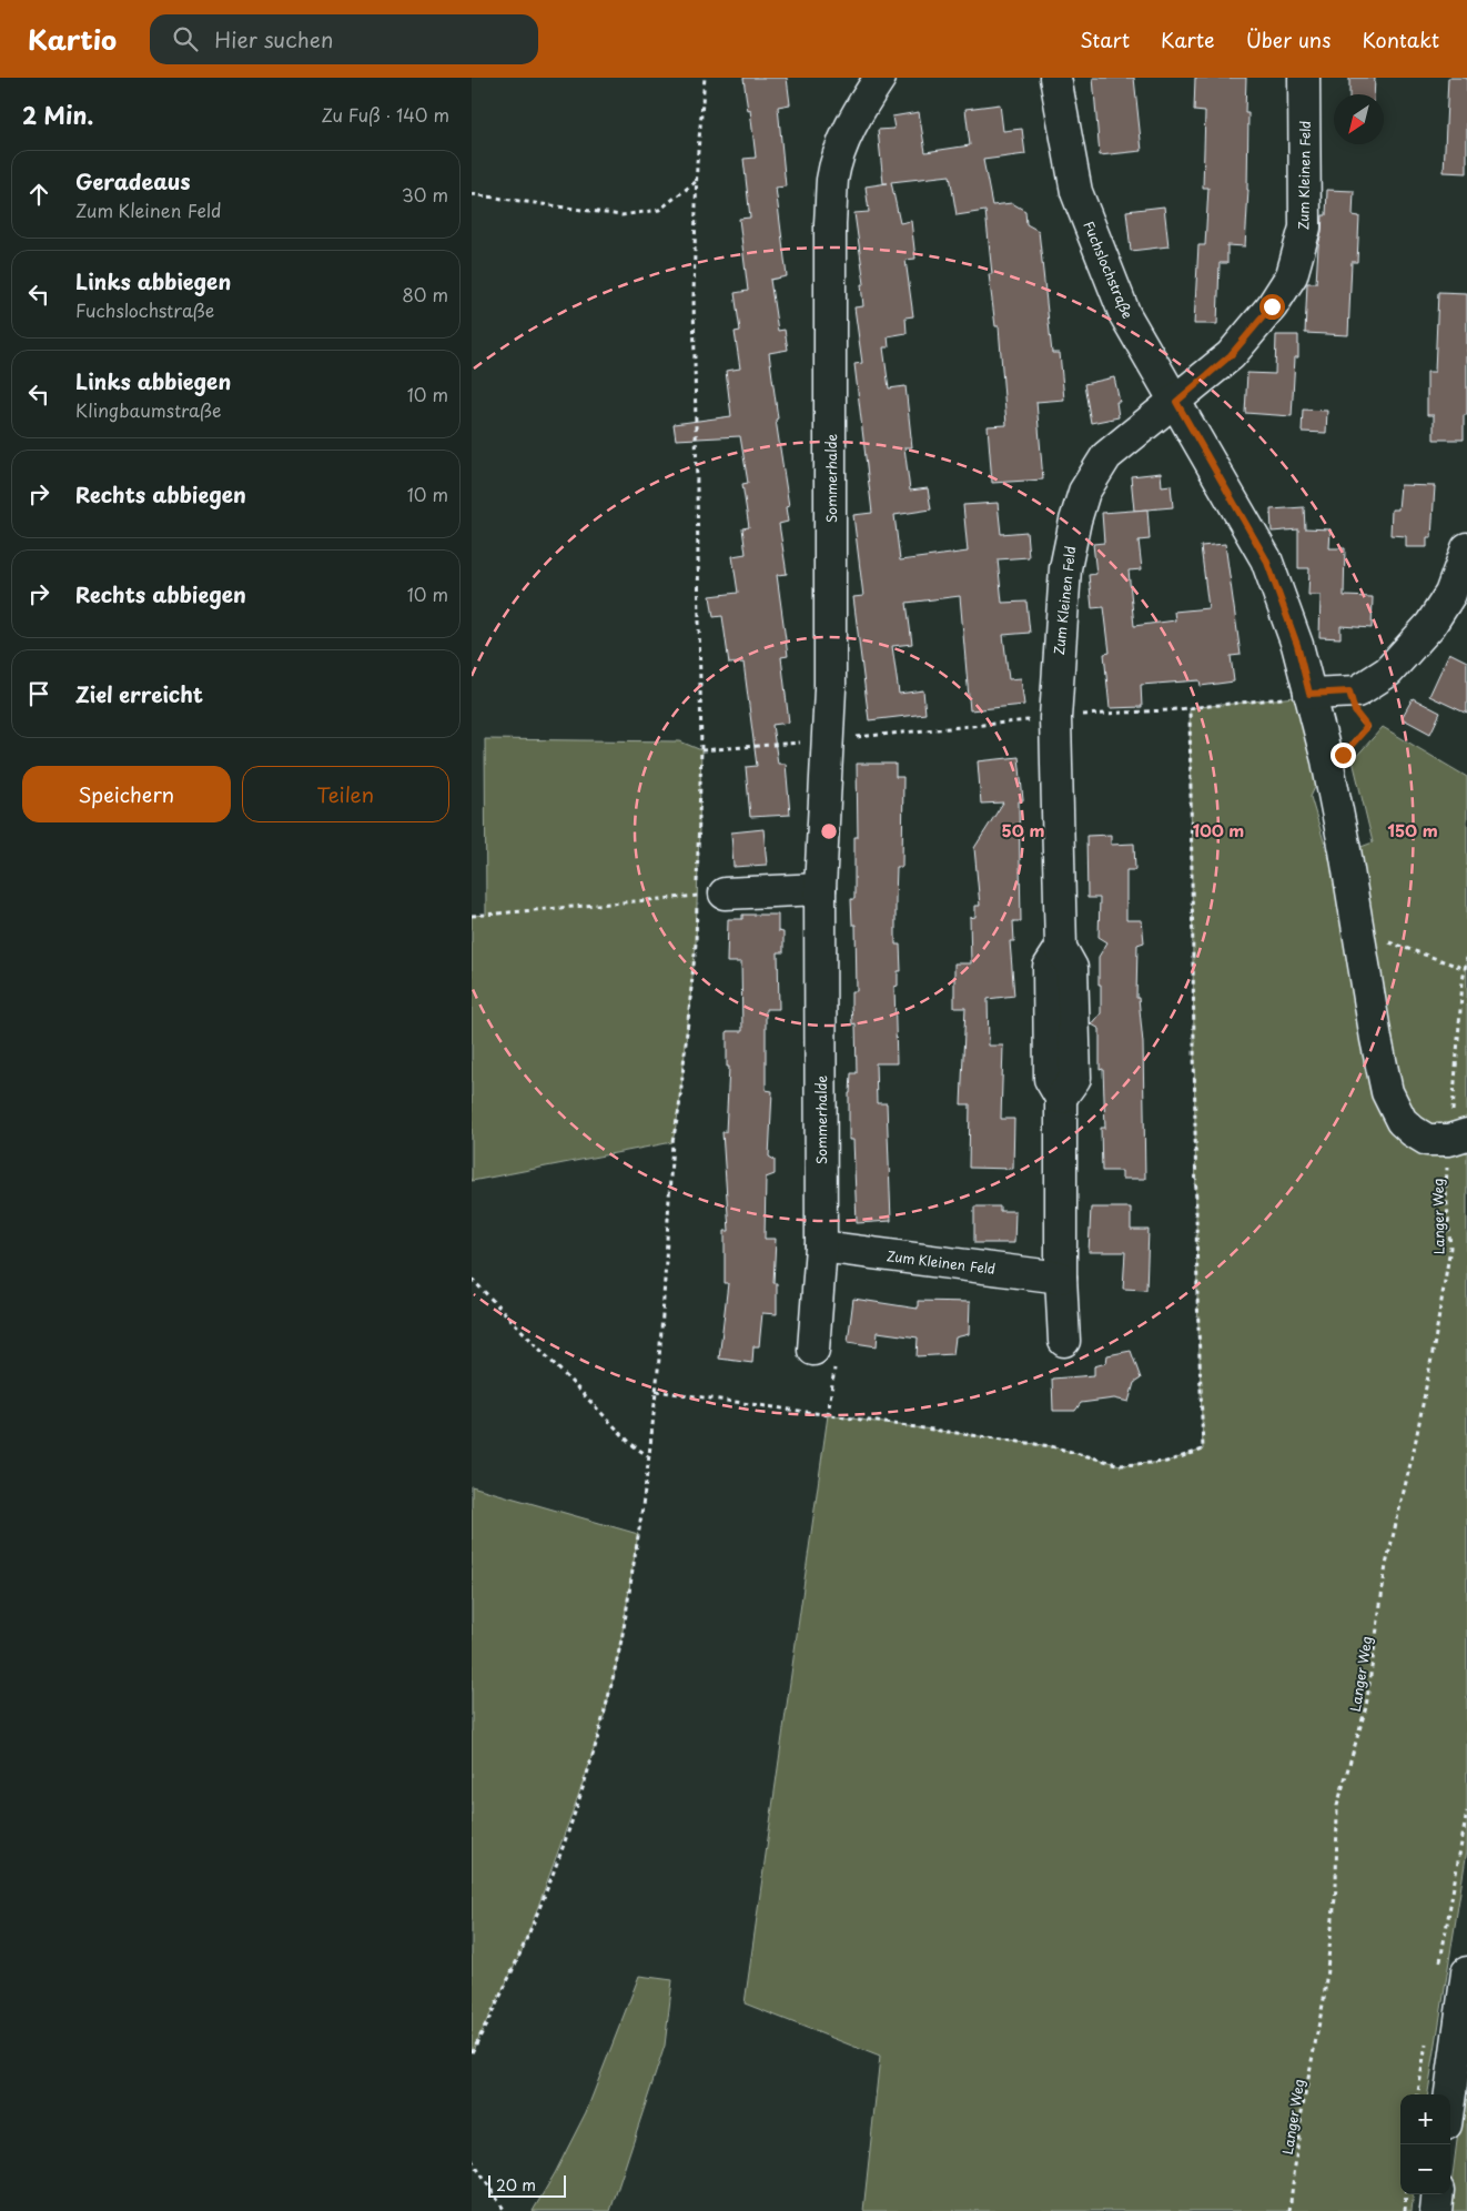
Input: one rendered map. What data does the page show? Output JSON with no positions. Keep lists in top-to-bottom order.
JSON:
{
  "streets": {
    "street": ["Zum Kleinen Feld", "Fuchslochstraße", "Sommerhalde"],
    "path": ["Langer Weg"]
  },
  "crossings": [
    ["Zum Kleinen Feld", "Fuchslochstraße"],
    ["Zum Kleinen Feld", "Sommerhalde"],
    ["Fuchslochstraße", "Langer Weg"]
  ],
  "scale_bar": "20 m",
  "north": "bottom left",
  "page": {
    "header": "Kartio",
    "search": "Hier suchen",
    "nav": [
      "Start",
      "Karte",
      "Über uns",
      "Kontakt"
    ],
    "heading": ["2 Min.", "Zu Fuß · 140 m"],
    "list": [
      ["Geradeaus", "Zum Kleinen Feld", "30 m"],
      ["Links abbiegen", "Fuchslochstraße", "80 m"],
      ["Links abbiegen", "Klingbaumstraße", "10 m"],
      ["Rechts abbiegen", "10 m"],
      ["Rechts abbiegen", "10 m"],
      "Ziel erreicht"
    ],
    "buttons": ["Speichern", "Teilen"],
    "map_buttons": ["+", "−"],
    "scale": "20 m"
  },
  "rings": ["50 m", "100 m", "150 m"]
}
